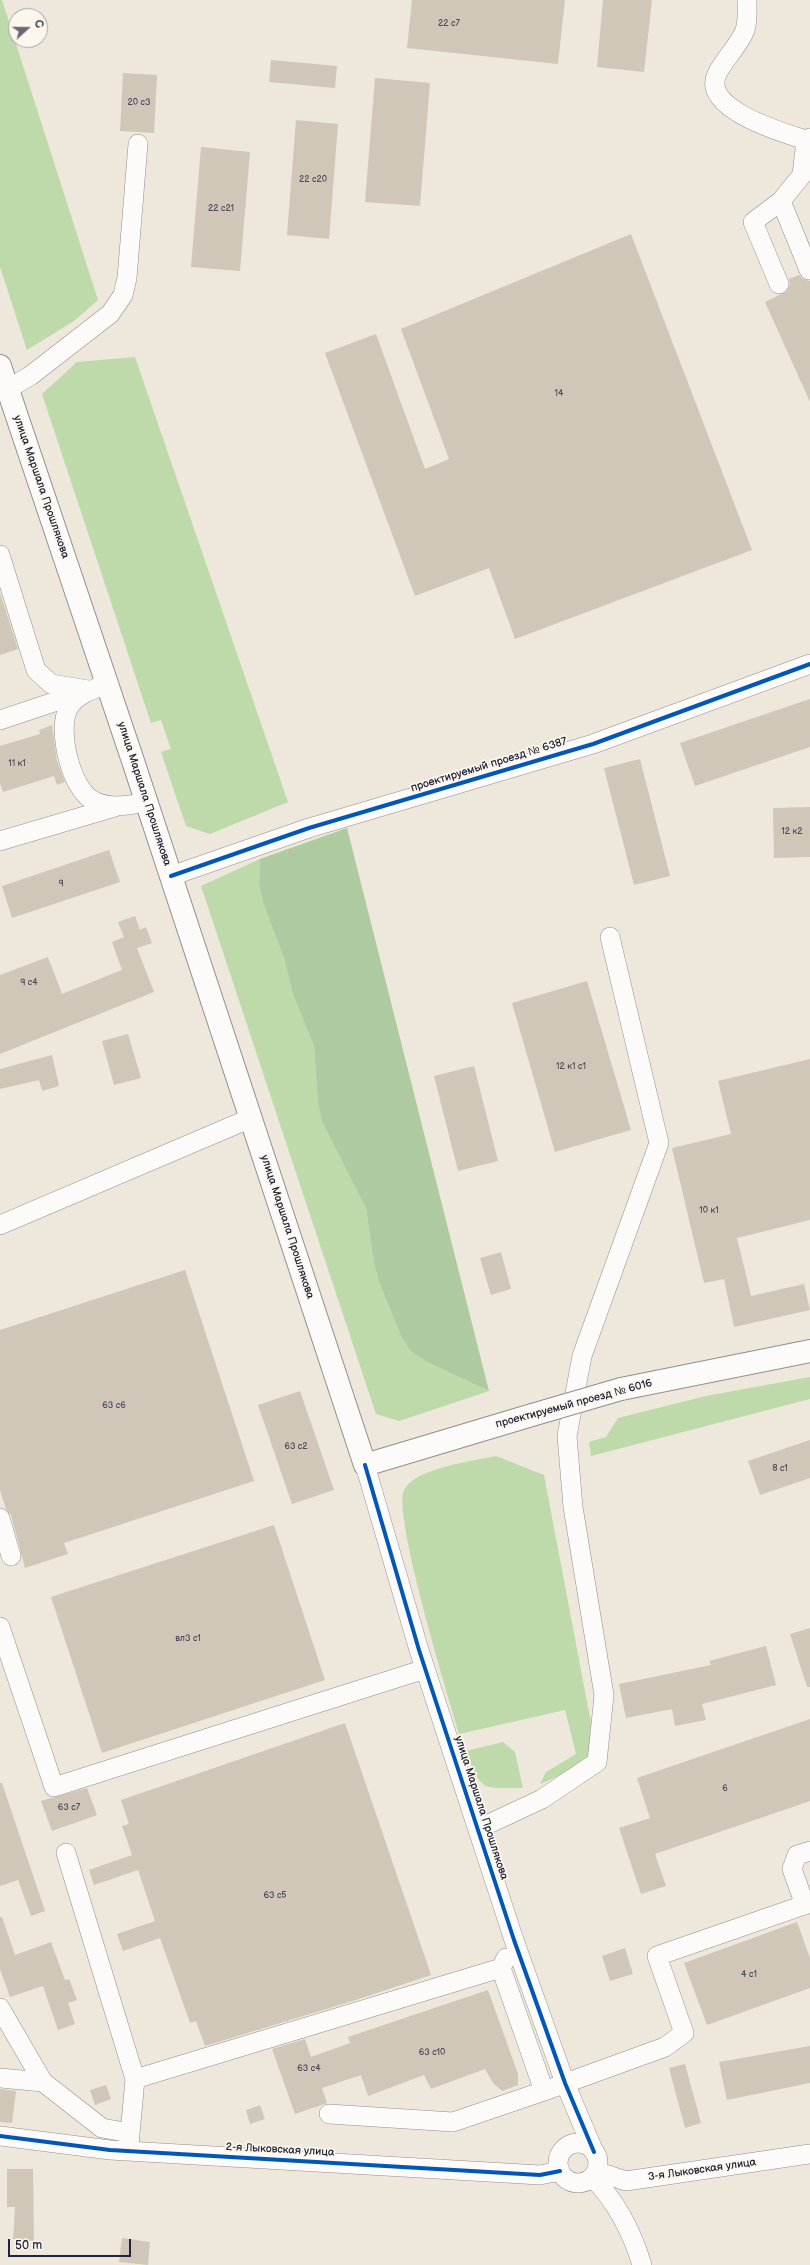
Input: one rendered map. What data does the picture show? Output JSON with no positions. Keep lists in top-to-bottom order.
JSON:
{
  "streets": {
    "main road": ["улица Маршала Прошлякова", "проектируемый проезд № 6016"],
    "street": ["проектируемый проезд № 6387", "2-я Лыковская улица", "3-я Лыковская улица"]
  },
  "crossings": [
    ["улица Маршала Прошлякова", "проектируемый проезд № 6387"],
    ["улица Маршала Прошлякова", "проектируемый проезд № 6016"],
    ["улица Маршала Прошлякова", "2-я Лыковская улица"],
    ["улица Маршала Прошлякова", "3-я Лыковская улица"],
    ["2-я Лыковская улица", "3-я Лыковская улица"]
  ],
  "house_numbers": [
    "22 с7",
    "20 с3",
    "22 с20",
    "22 с21",
    "14",
    "11 к1",
    "12 к2",
    "9",
    "9 с4",
    "12 к1 с1",
    "10 к1",
    "63 с6",
    "63 с2",
    "8 с1",
    "вл3 с1",
    "6",
    "63 с7",
    "63 с5",
    "4 с1",
    "63 с10",
    "63 с4"
  ],
  "scale_bar": "50 m",
  "north": "right"
}
